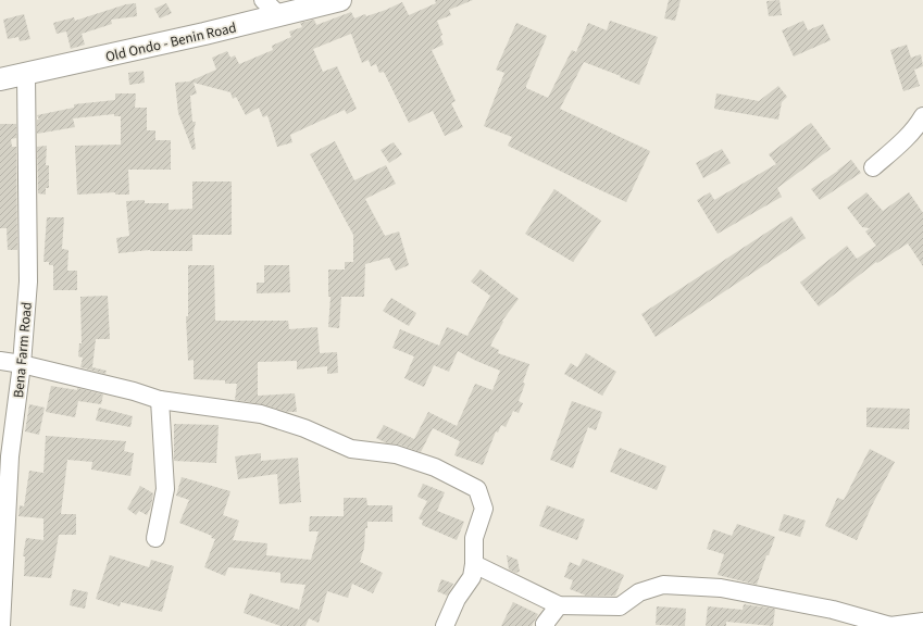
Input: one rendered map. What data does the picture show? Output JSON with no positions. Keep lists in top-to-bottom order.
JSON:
{
  "streets": {
    "main road": ["Old Ondo - Benin Road"],
    "street": ["Bena Farm Road"]
  },
  "crossings": [
    ["Old Ondo - Benin Road", "Bena Farm Road"]
  ]
}
